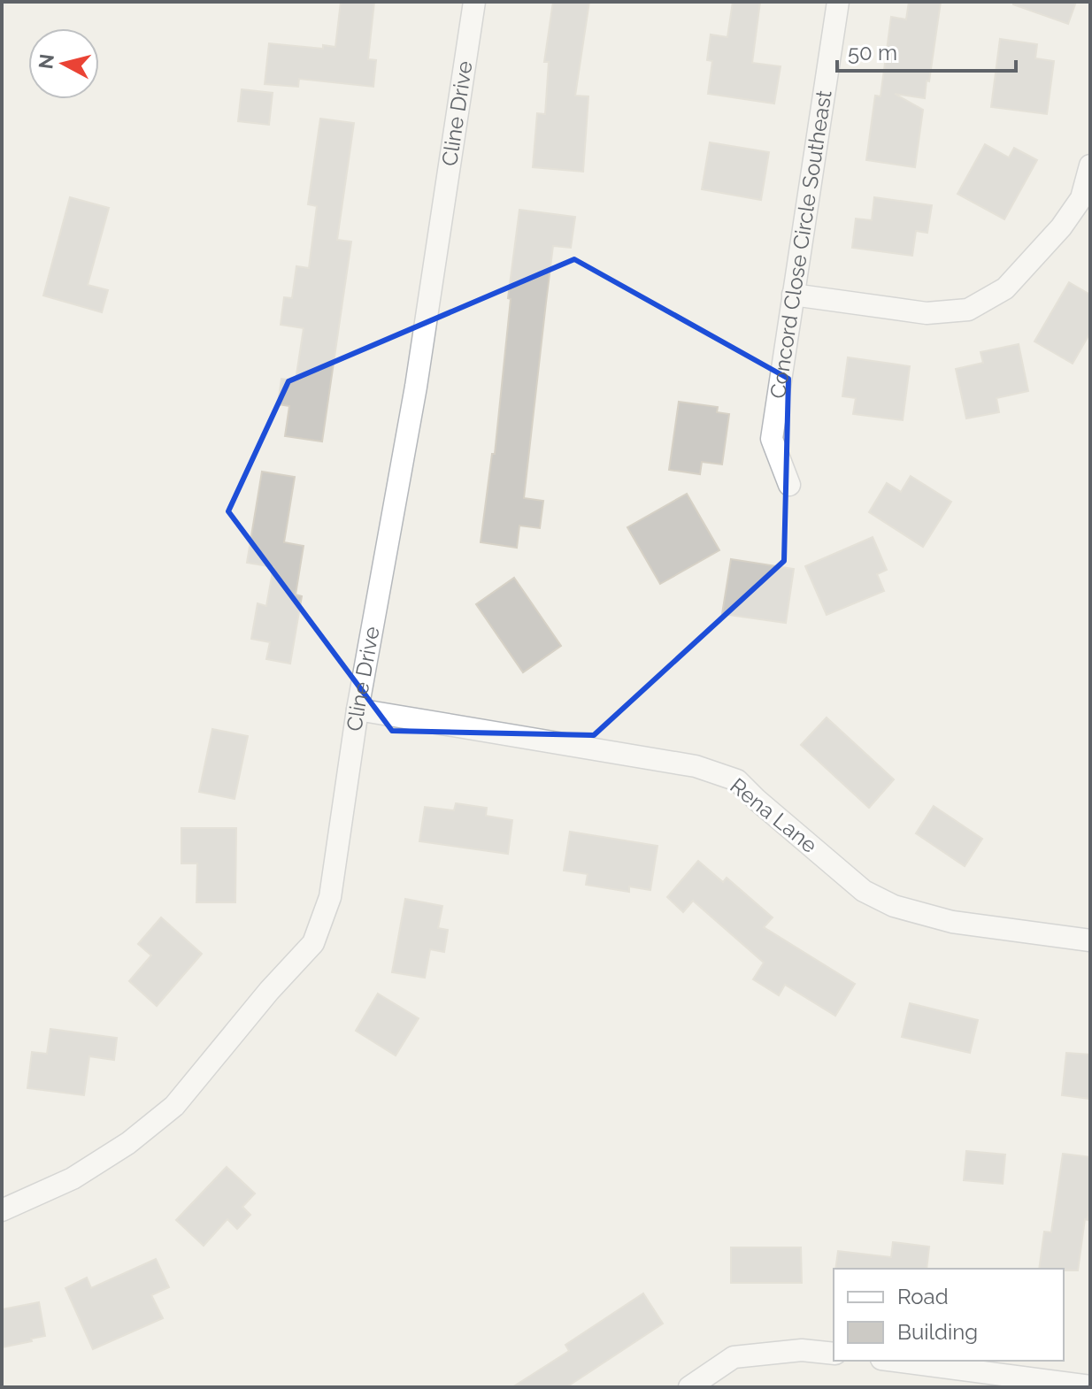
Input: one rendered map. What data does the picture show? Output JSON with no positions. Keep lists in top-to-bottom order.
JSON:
{
  "streets": {
    "street": ["Cline Drive", "Concord Close Circle Southeast", "Rena Lane"]
  },
  "crossings": [
    ["Cline Drive", "Rena Lane"]
  ],
  "legend": ["Road", "Building"],
  "scale_bar": "50 m",
  "north": "left"
}
